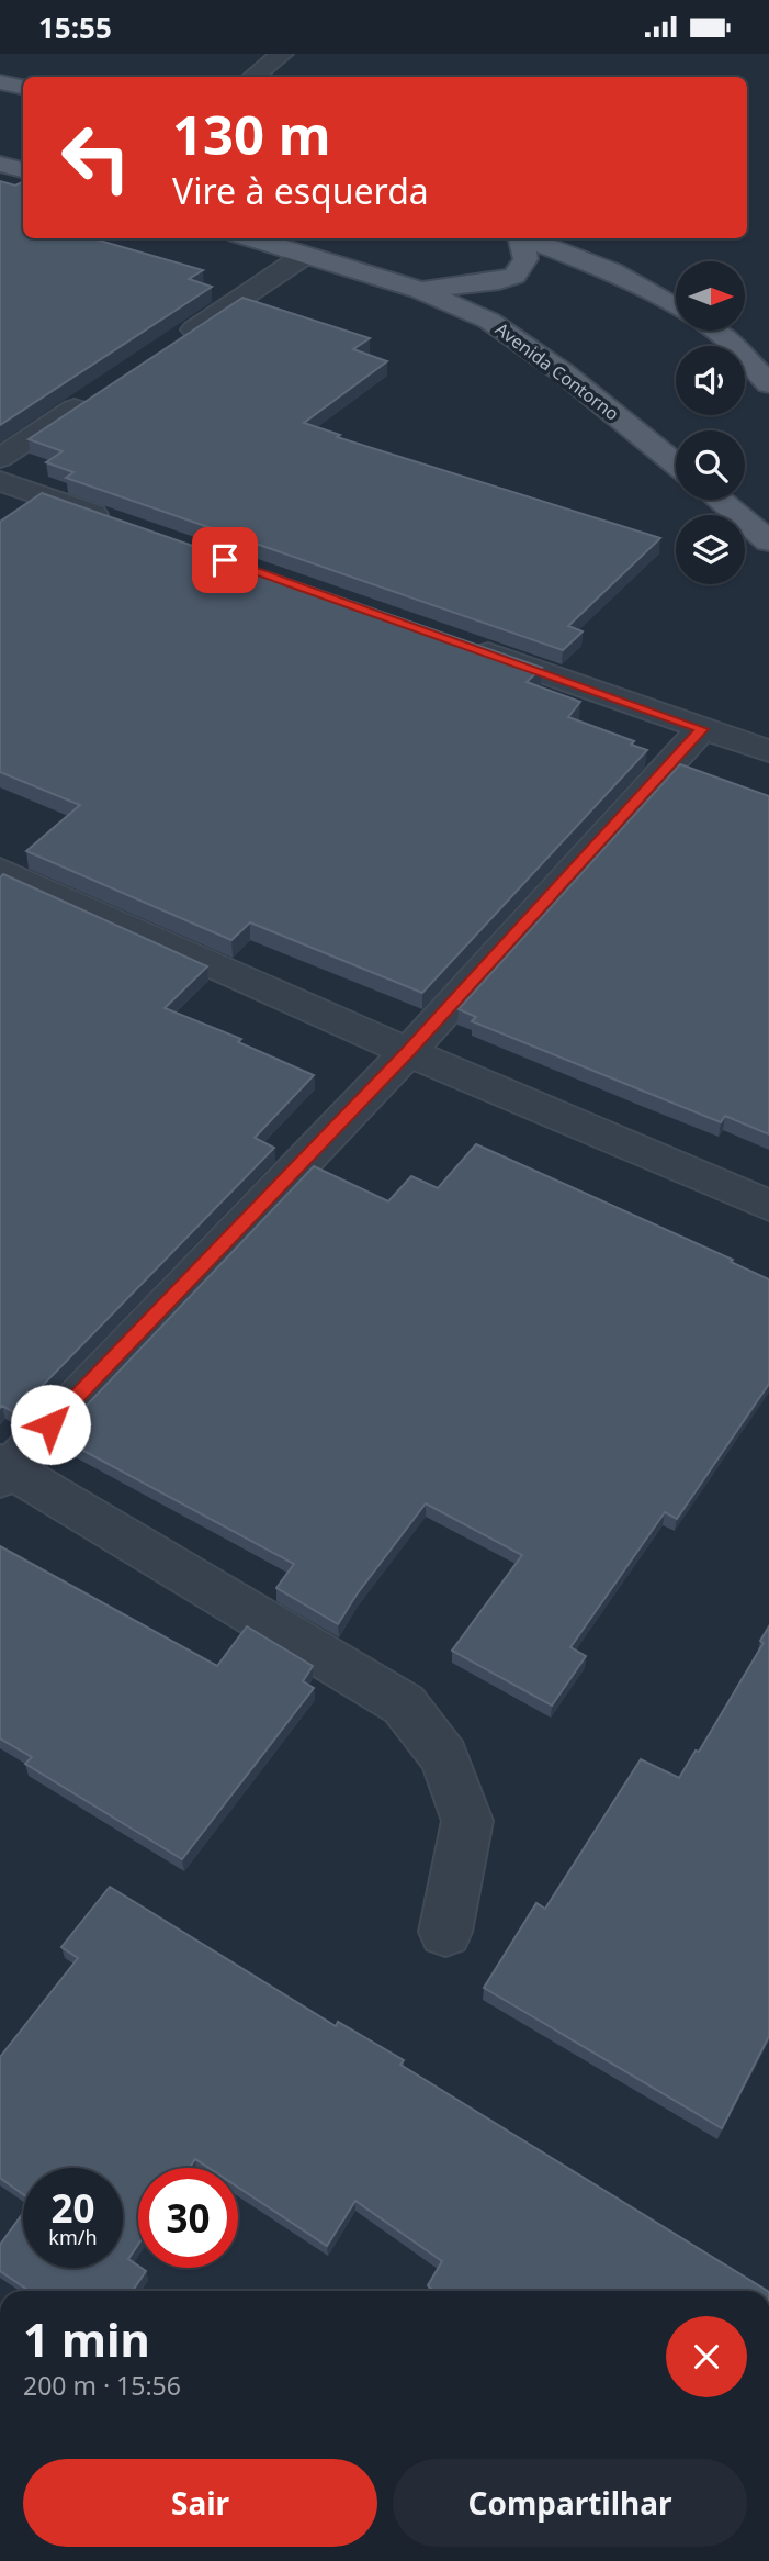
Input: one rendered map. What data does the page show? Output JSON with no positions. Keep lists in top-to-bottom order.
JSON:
{
  "streets": {
    "main road": ["Avenida Contorno"]
  },
  "north": "right",
  "page": {
    "status": "15:55",
    "turn": ["130 m", "Vire à esquerda"],
    "speed": "20 km/h",
    "limit": "30",
    "heading": ["1 min", "200 m · 15:56"],
    "buttons": ["Sair", "Compartilhar"]
  }
}
